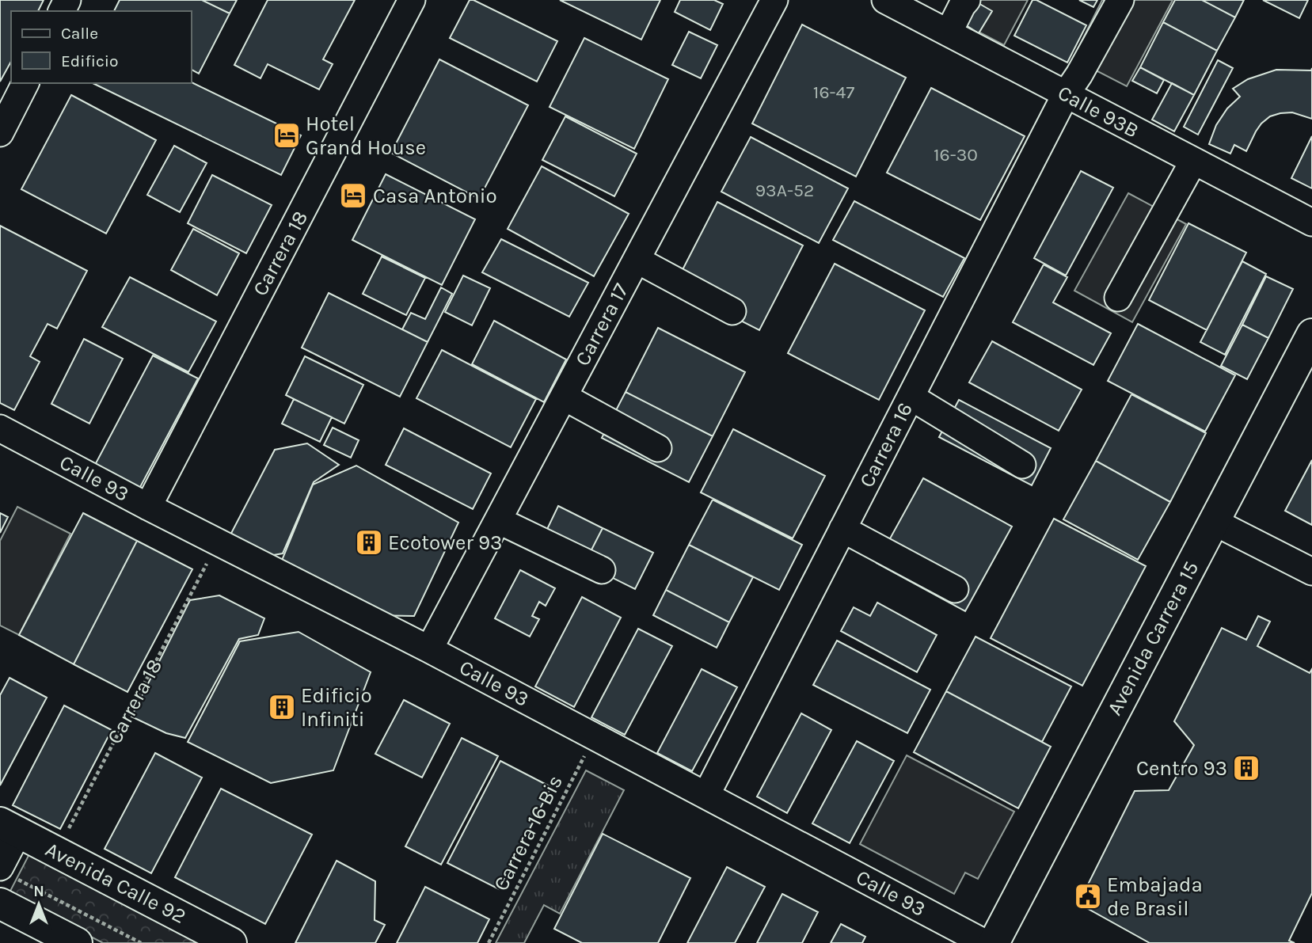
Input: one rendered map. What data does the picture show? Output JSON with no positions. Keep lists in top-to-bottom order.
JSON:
{
  "streets": {
    "main road": ["Avenida Carrera 15", "Avenida Calle 92"],
    "street": [
      "Calle 93B",
      "Carrera 18",
      "Carrera 17",
      "Carrera 16",
      "Calle 93"
    ],
    "path": ["Carrera 16 Bis"]
  },
  "crossings": [
    ["Calle 93B", "Carrera 16"],
    ["Carrera 18", "Calle 93"],
    ["Carrera 17", "Calle 93"],
    ["Carrera 16", "Calle 93"],
    ["Calle 93", "Carrera 16 Bis"]
  ],
  "places": {
    "hotel": ["Hotel Grand House", "Casa Antonio"],
    "building": ["Ecotower 93", "Edificio Infiniti", "Centro 93"],
    "public building": ["Embajada de Brasil"]
  },
  "house_numbers": ["16-47", "16-30", "93A-52"],
  "legend": ["Calle", "Edificio"],
  "north": "top"
}
